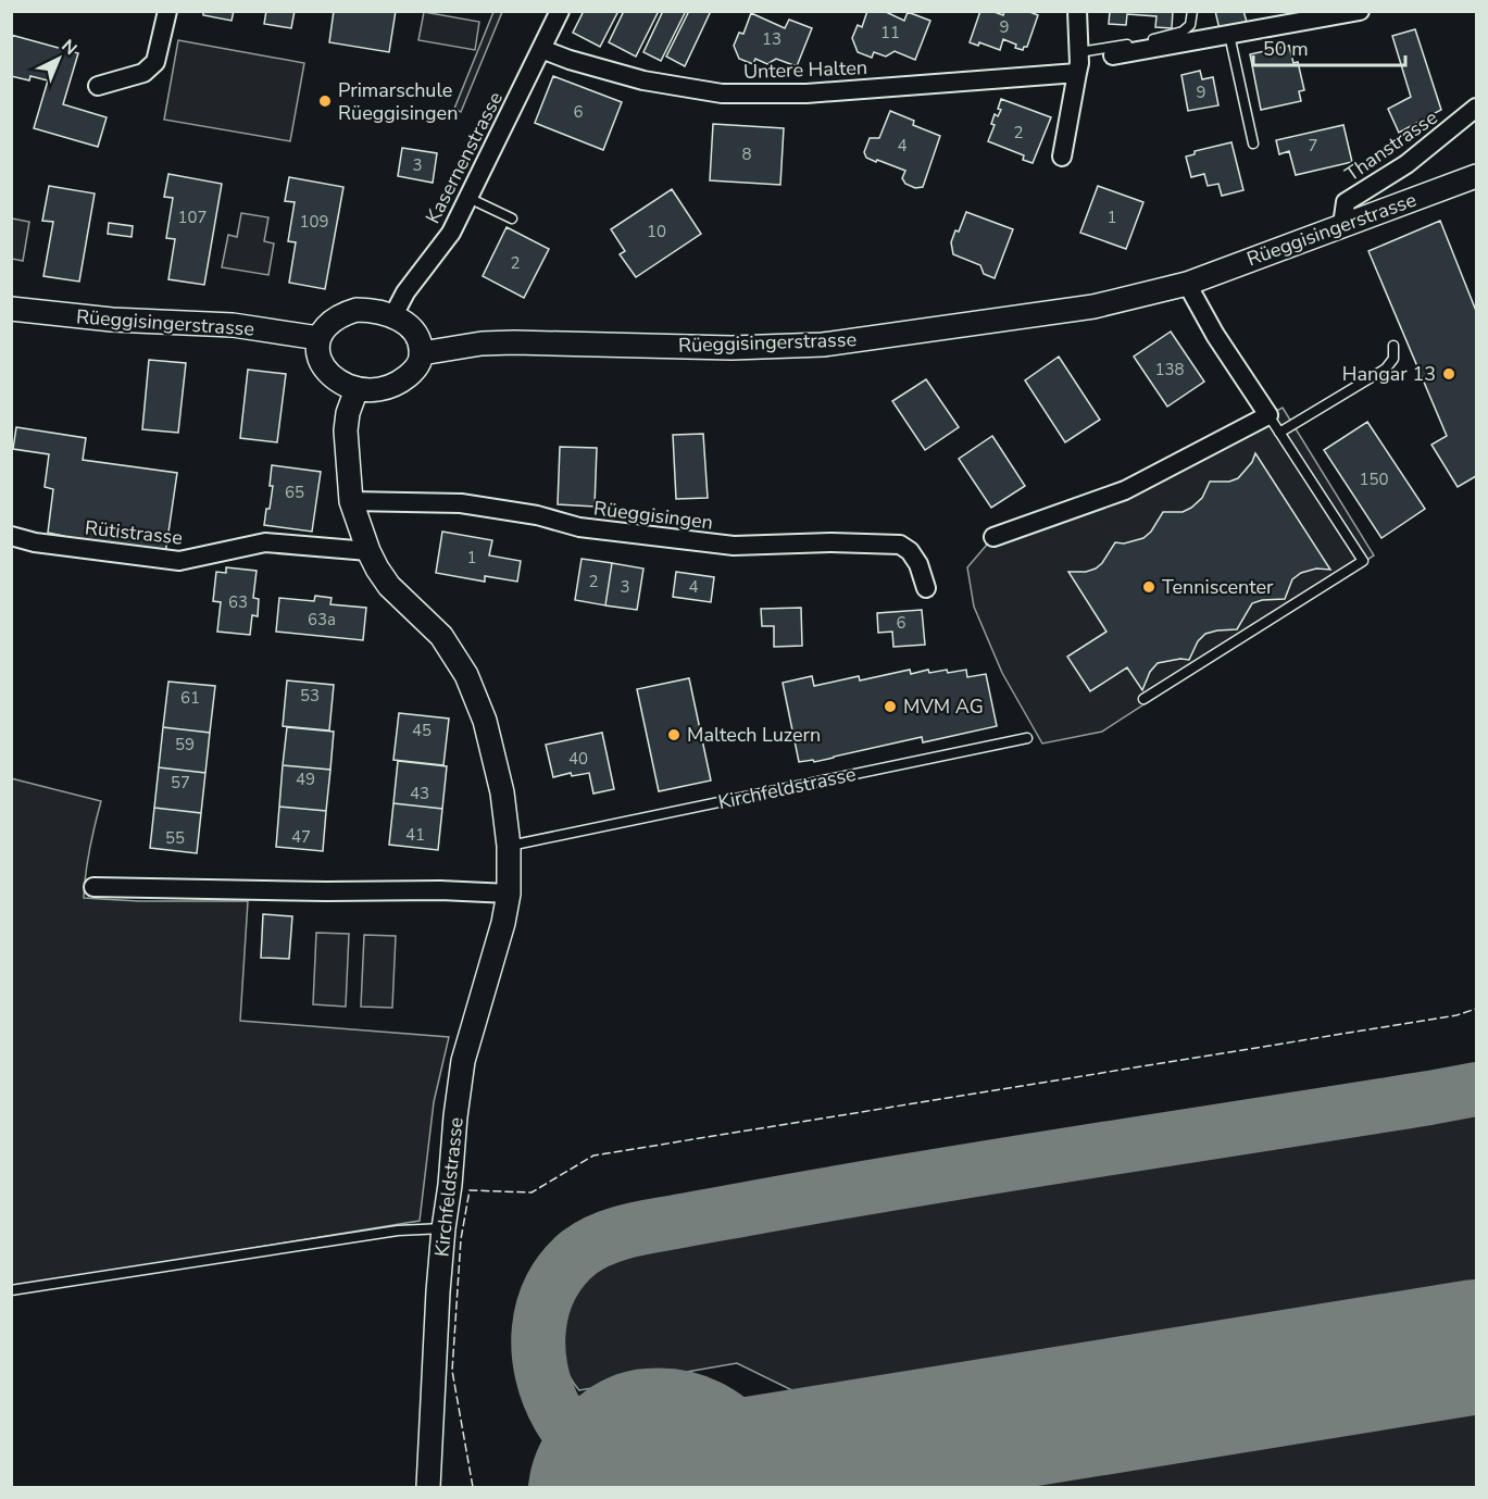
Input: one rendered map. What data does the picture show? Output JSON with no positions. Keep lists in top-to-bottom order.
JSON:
{
  "streets": {
    "street": [
      "Untere Halten",
      "Thanstrasse",
      "Kasernenstrasse",
      "Rüeggisingerstrasse",
      "Rüeggisingen",
      "Rütistrasse",
      "Kirchfeldstrasse"
    ]
  },
  "crossings": [
    ["Untere Halten", "Kasernenstrasse"],
    ["Thanstrasse", "Rüeggisingerstrasse"],
    ["Kasernenstrasse", "Rüeggisingerstrasse"],
    ["Kasernenstrasse", "Kirchfeldstrasse"],
    ["Rüeggisingerstrasse", "Kirchfeldstrasse"],
    ["Rüeggisingen", "Kirchfeldstrasse"],
    ["Rütistrasse", "Kirchfeldstrasse"]
  ],
  "places": [
    "Primarschule Rüeggisingen",
    "Hangar 13",
    "Tenniscenter",
    "MVM AG",
    "Maltech Luzern"
  ],
  "house_numbers": [
    "9",
    "11",
    "13",
    "9",
    "6",
    "2",
    "4",
    "7",
    "8",
    "3",
    "107",
    "1",
    "109",
    "10",
    "2",
    "138",
    "150",
    "65",
    "1",
    "2",
    "3",
    "4",
    "63",
    "63a",
    "6",
    "53",
    "61",
    "45",
    "59",
    "40",
    "49",
    "57",
    "43",
    "41",
    "47",
    "55"
  ],
  "scale_bar": "50 m",
  "north": "top right"
}
